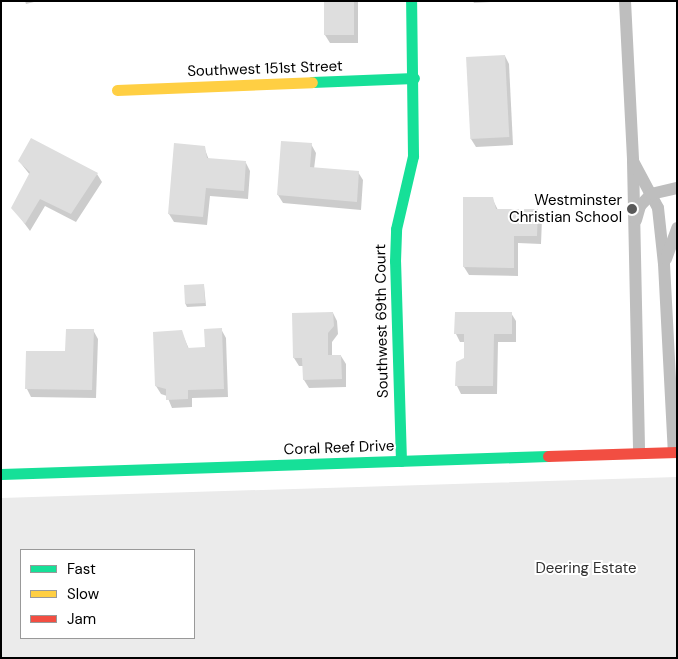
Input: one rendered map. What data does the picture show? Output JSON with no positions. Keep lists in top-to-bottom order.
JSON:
{
  "streets": {
    "street": ["Southwest 151st Street", "Southwest 69th Court", "Coral Reef Drive"]
  },
  "crossings": [
    ["Southwest 151st Street", "Southwest 69th Court"],
    ["Southwest 69th Court", "Coral Reef Drive"]
  ],
  "parks": ["Deering Estate"],
  "places": ["Westminster Christian School"],
  "legend": ["Fast", "Slow", "Jam"]
}
